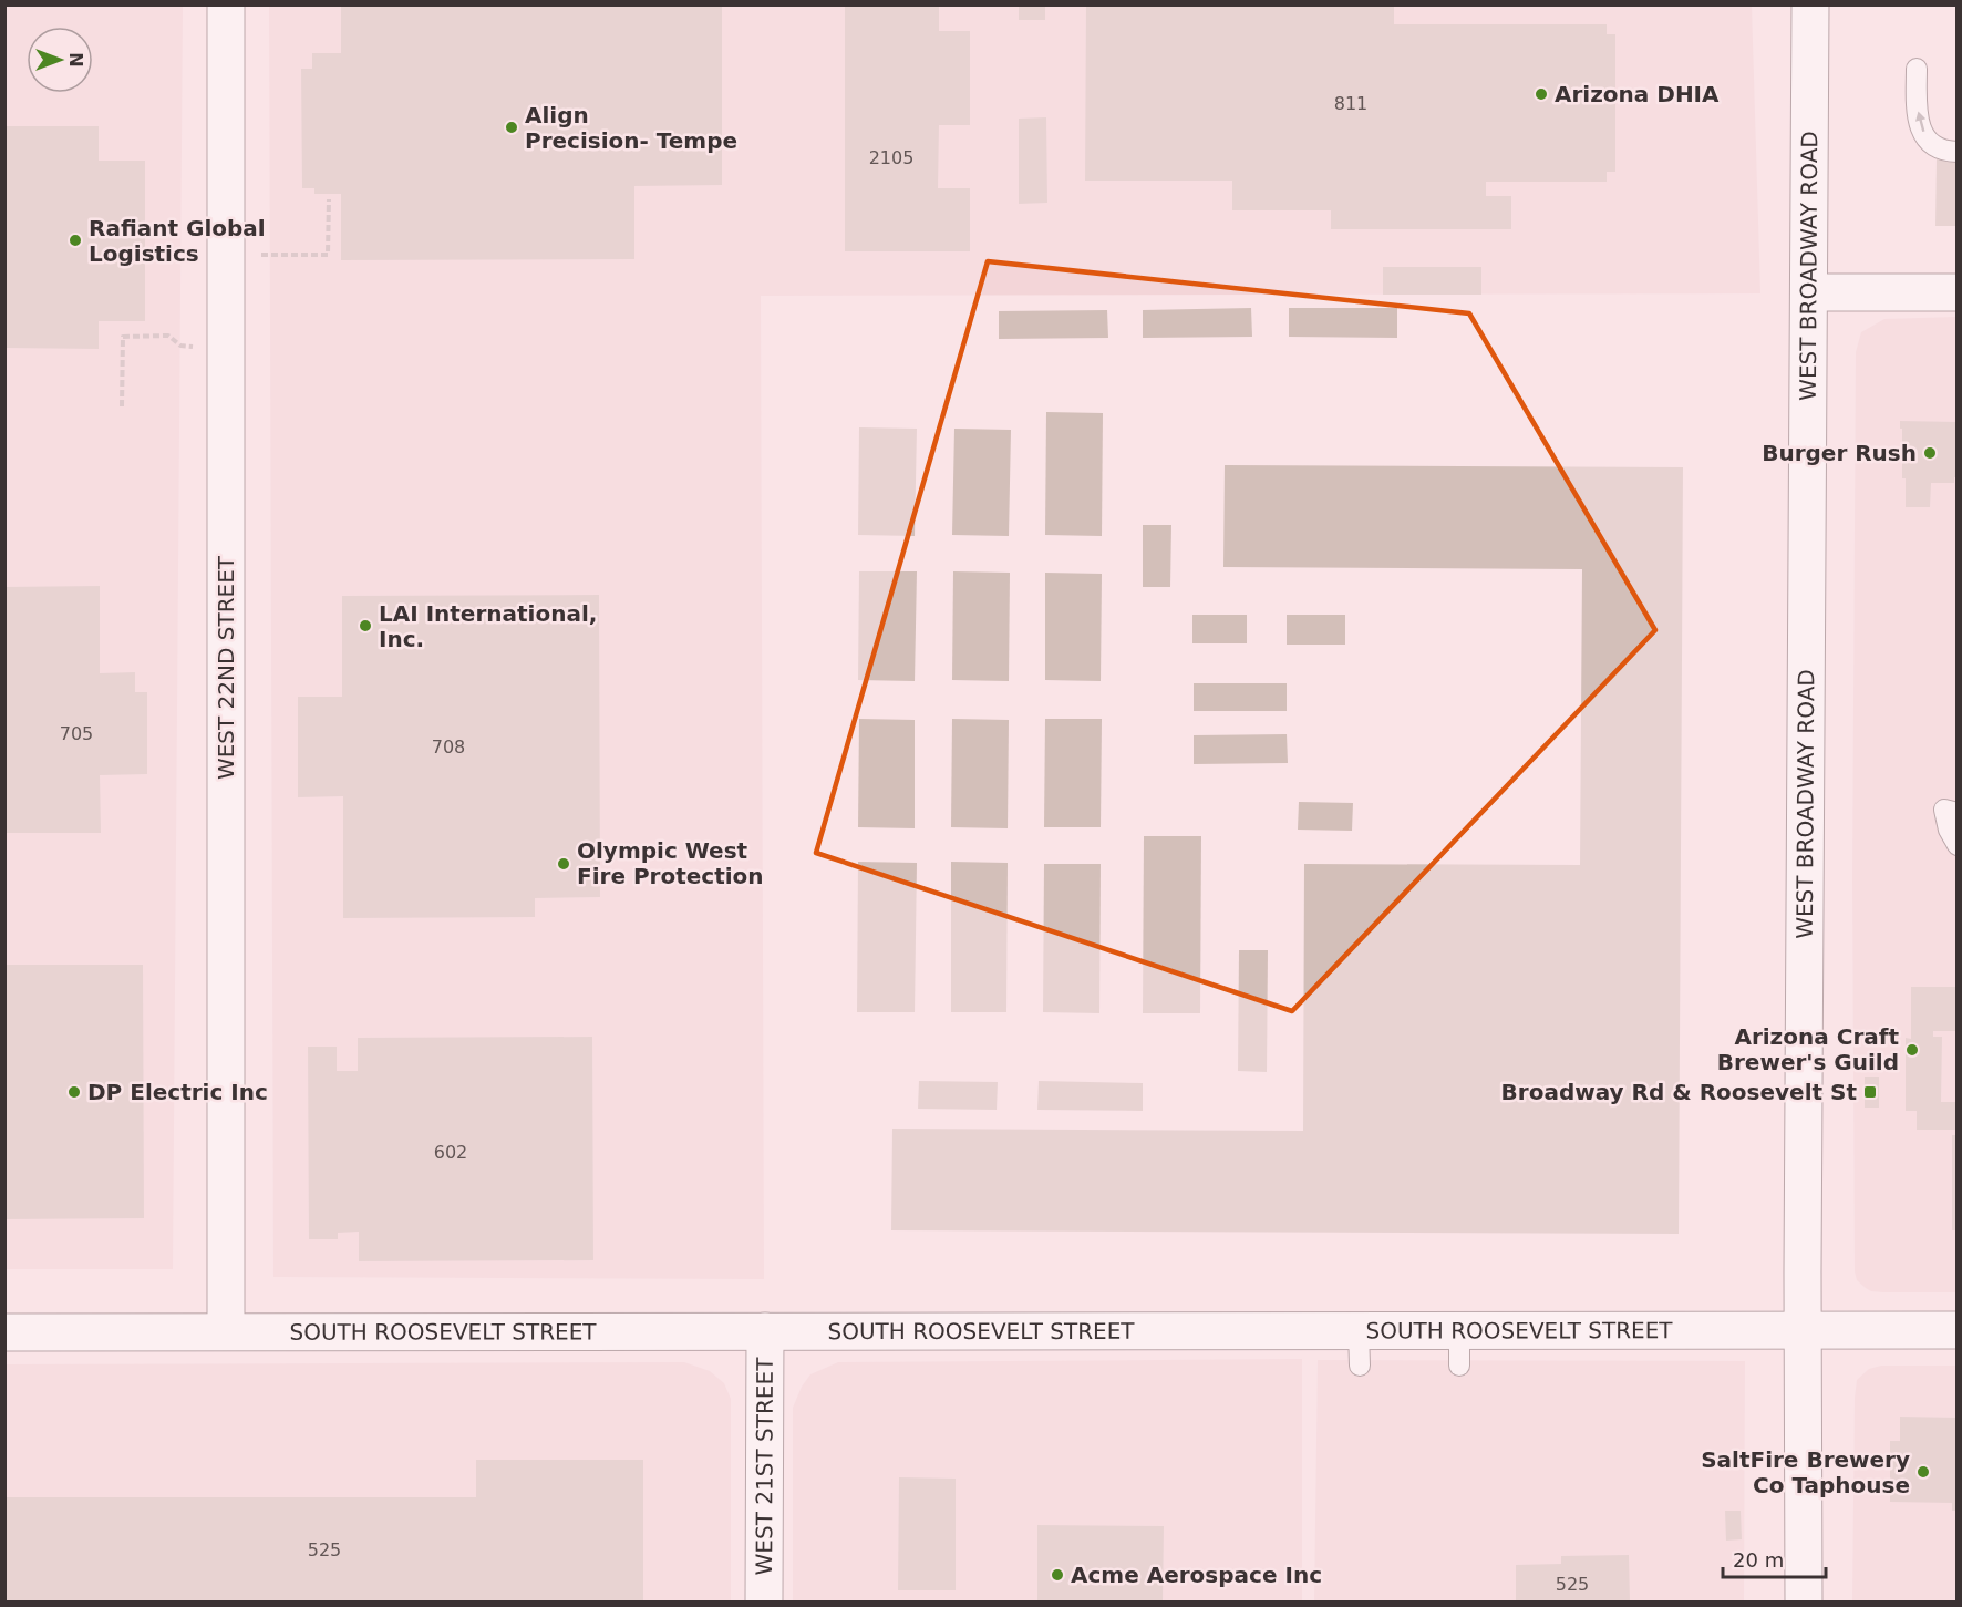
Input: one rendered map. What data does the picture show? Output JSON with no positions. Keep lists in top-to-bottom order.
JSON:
{
  "streets": {
    "street": [
      "WEST BROADWAY ROAD",
      "WEST 22ND STREET",
      "SOUTH ROOSEVELT STREET",
      "WEST 21ST STREET"
    ]
  },
  "crossings": [
    ["WEST BROADWAY ROAD", "SOUTH ROOSEVELT STREET"],
    ["WEST 22ND STREET", "SOUTH ROOSEVELT STREET"],
    ["SOUTH ROOSEVELT STREET", "WEST 21ST STREET"]
  ],
  "places": {
    "other": [
      "Arizona DHIA",
      "Align Precision- Tempe",
      "Rafiant Global Logistics",
      "Burger Rush",
      "LAI International, Inc.",
      "Olympic West Fire Protection",
      "Arizona Craft Brewer's Guild",
      "DP Electric Inc",
      "SaltFire Brewery Co Taphouse",
      "Acme Aerospace Inc"
    ],
    "transit": ["Broadway Rd & Roosevelt St"]
  },
  "house_numbers": [
    "811",
    "2105",
    "705",
    "708",
    "602",
    "525",
    "525"
  ],
  "scale_bar": "20 m",
  "north": "right"
}
